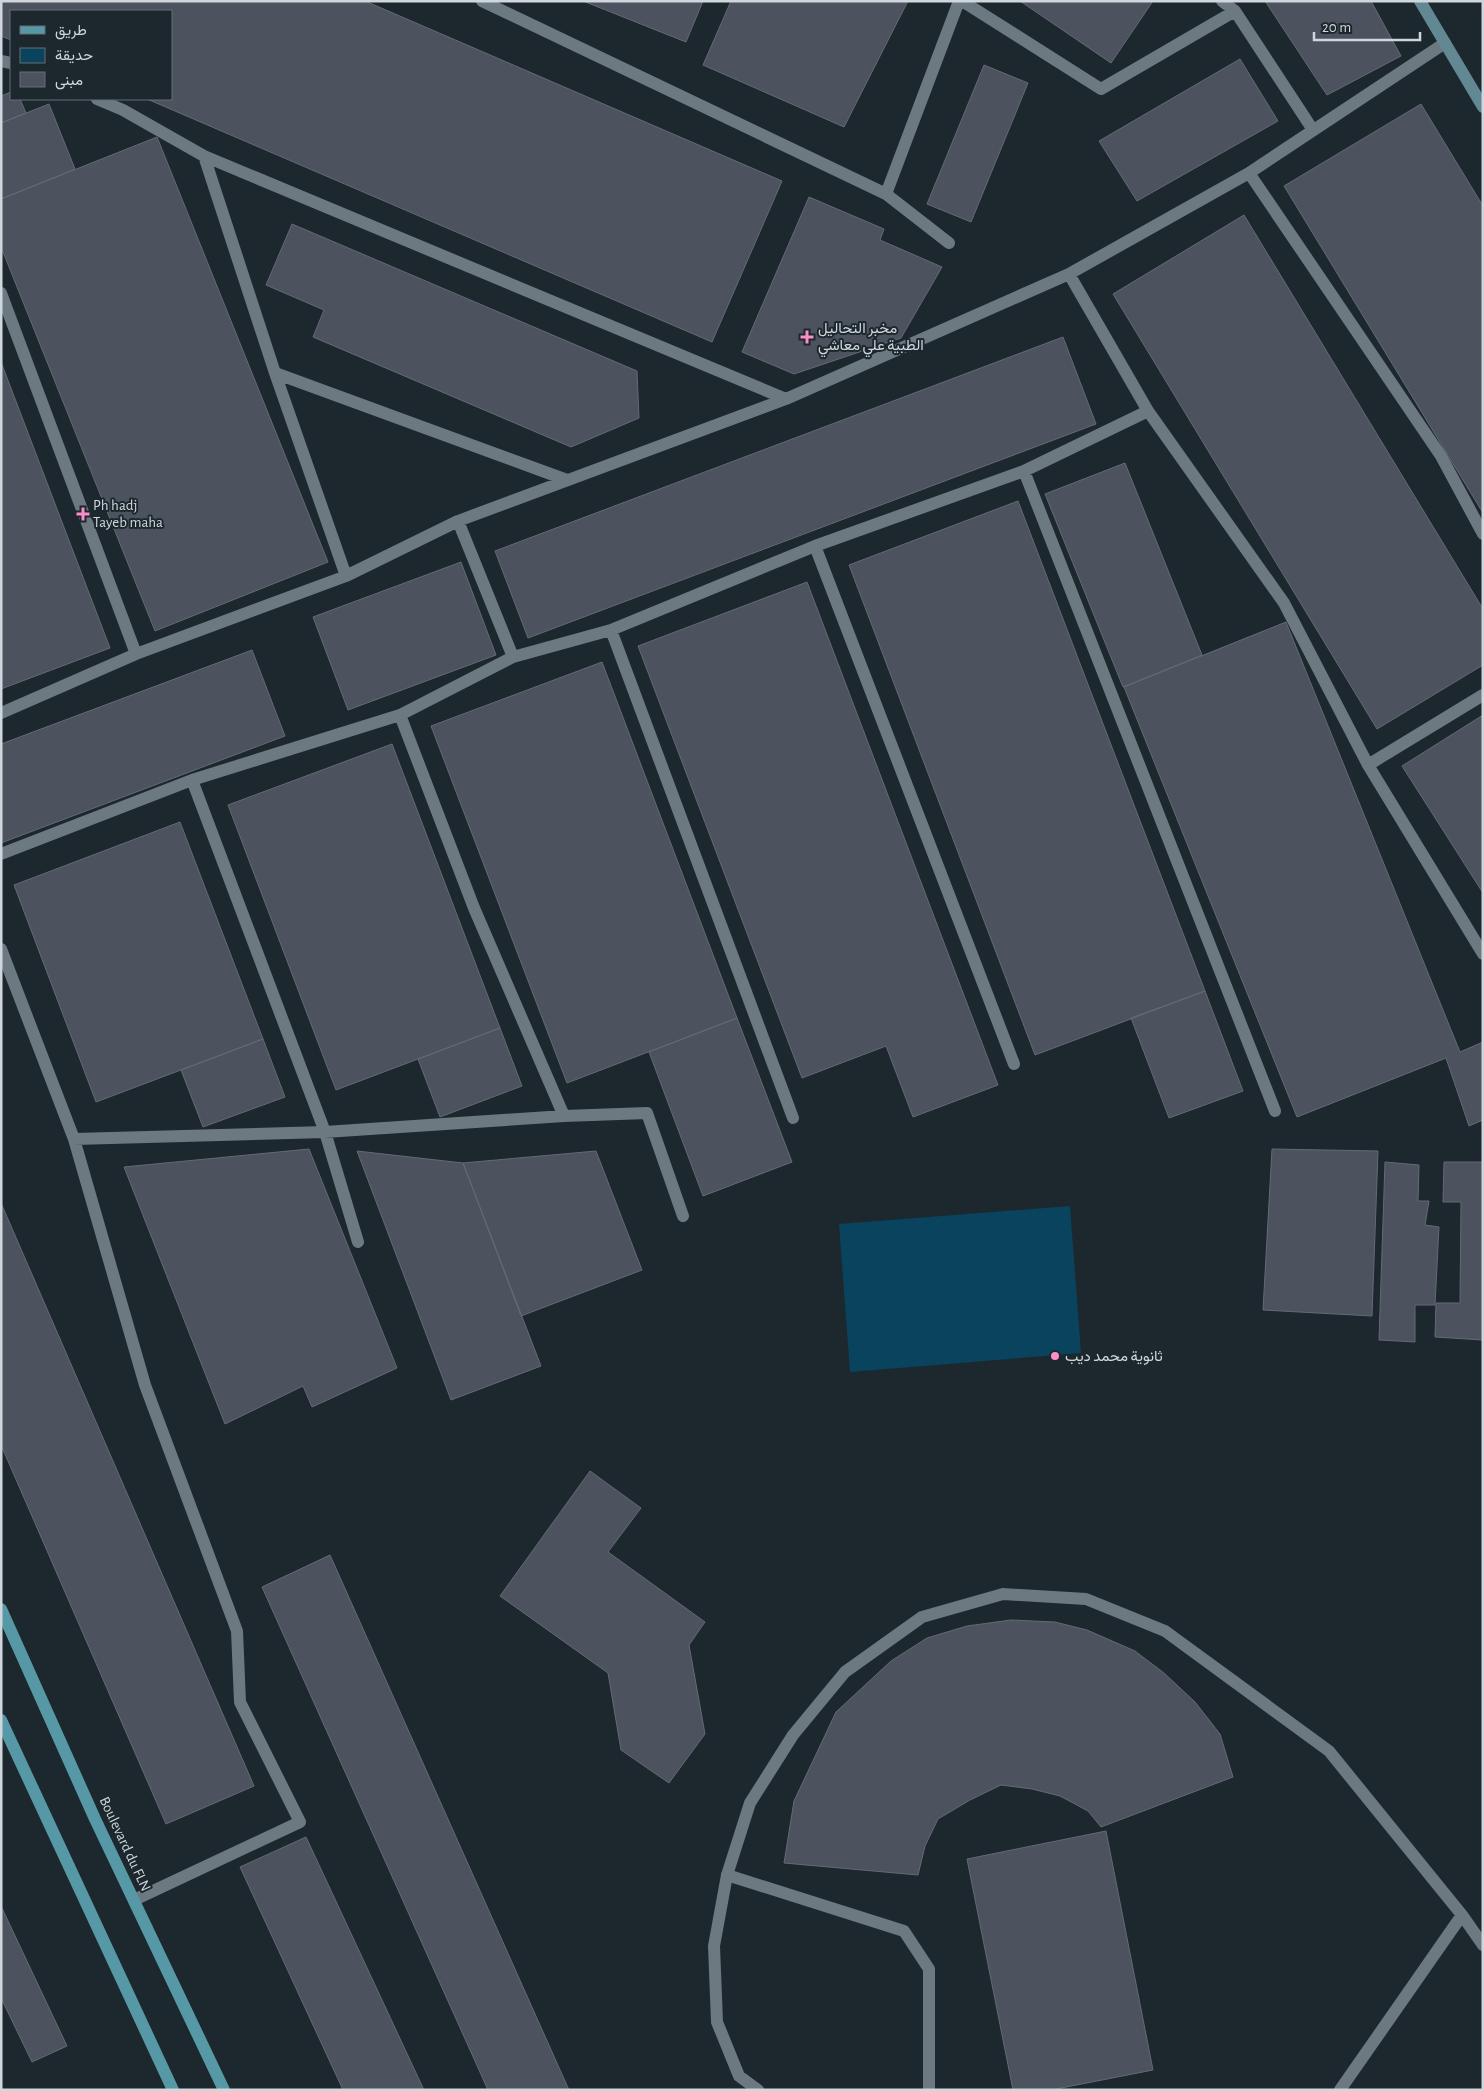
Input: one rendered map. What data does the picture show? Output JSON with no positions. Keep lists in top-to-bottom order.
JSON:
{
  "streets": {
    "main road": ["Boulevard du FLN"]
  },
  "places": {
    "health": ["مخبر التحاليل الطبية علي معاشي", "Ph hadj Tayeb maha"],
    "other": ["ثانوية محمد ديب"]
  },
  "legend": ["طريق", "حديقة", "مبنى"],
  "scale_bar": "20 m"
}
